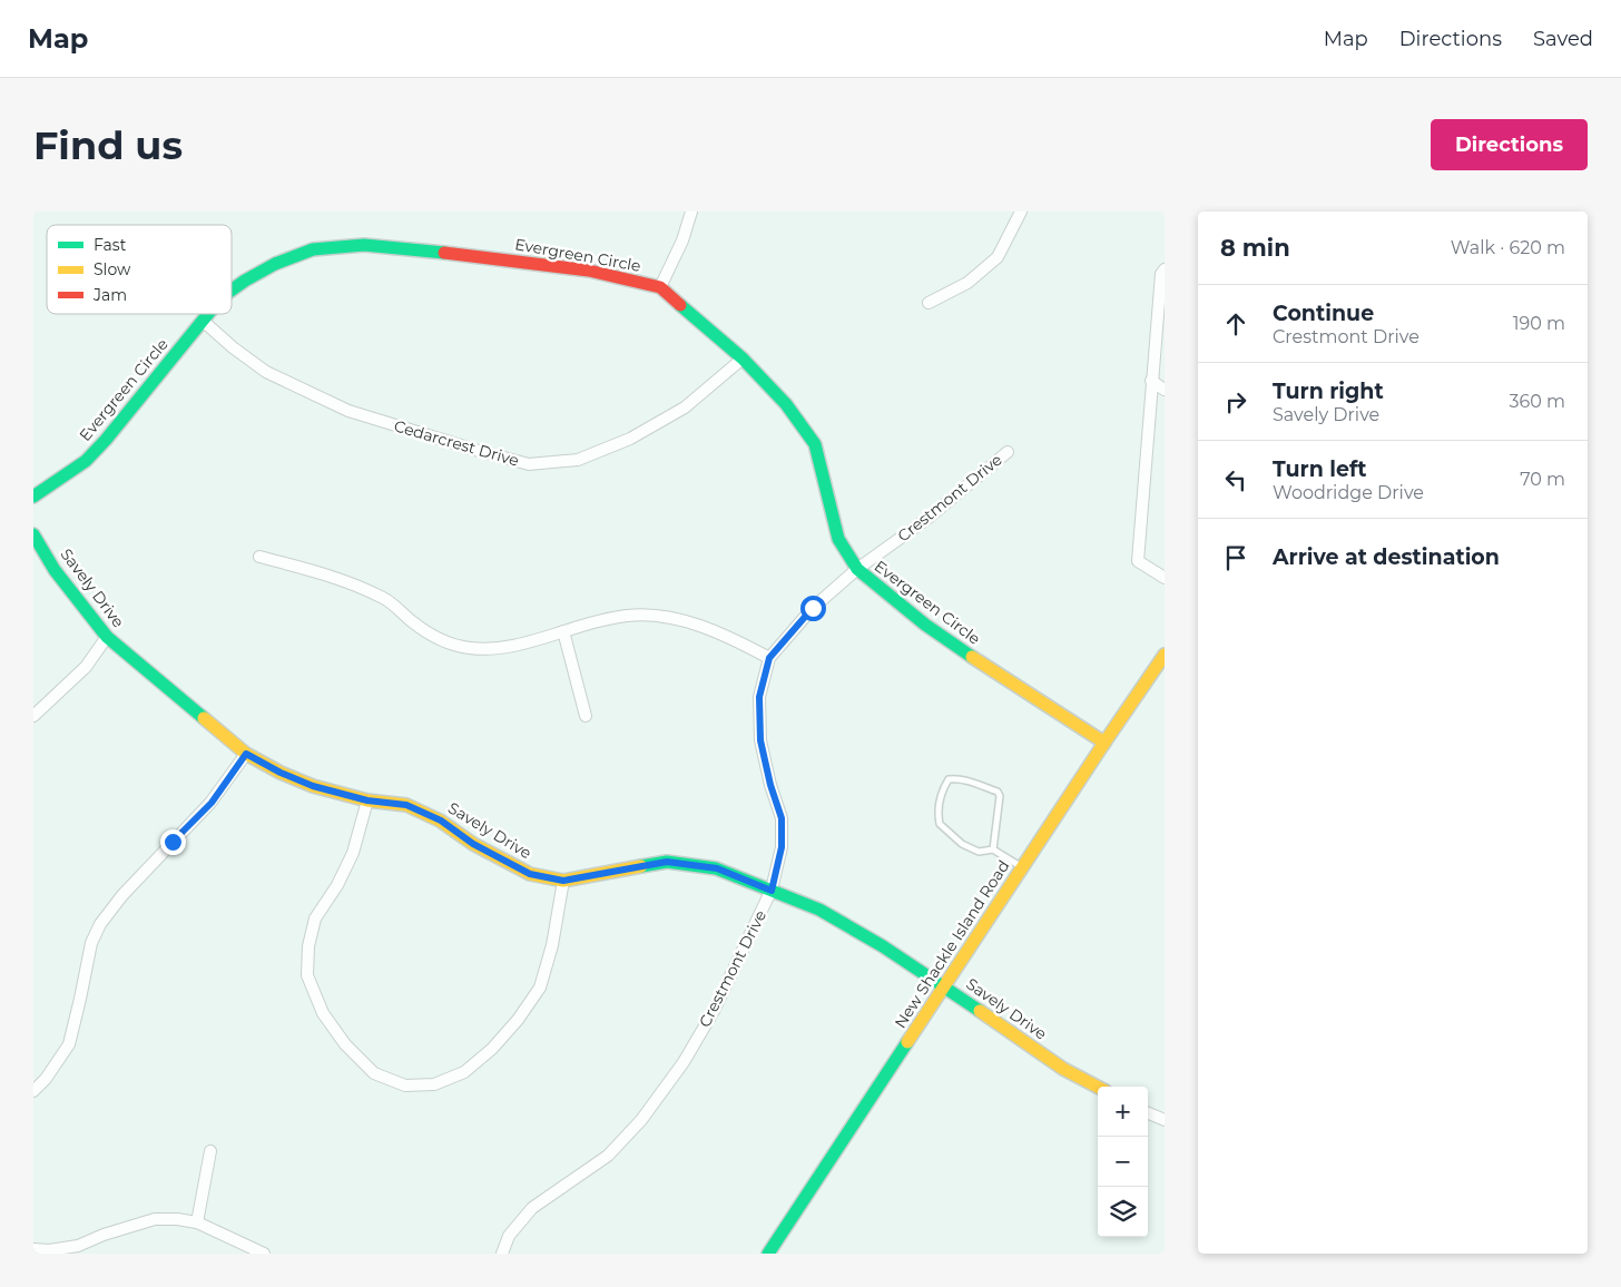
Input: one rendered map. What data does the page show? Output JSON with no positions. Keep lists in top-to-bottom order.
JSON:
{
  "streets": {
    "street": [
      "Evergreen Circle",
      "Cedarcrest Drive",
      "Crestmont Drive",
      "Savely Drive",
      "New Shackle Island Road"
    ]
  },
  "crossings": [
    ["Evergreen Circle", "Cedarcrest Drive"],
    ["Evergreen Circle", "Crestmont Drive"],
    ["Evergreen Circle", "New Shackle Island Road"],
    ["Crestmont Drive", "Savely Drive"],
    ["Savely Drive", "New Shackle Island Road"]
  ],
  "legend": ["Fast", "Slow", "Jam"],
  "page": {
    "header": "Map",
    "nav": ["Map", "Directions", "Saved"],
    "buttons": "Directions",
    "title": "Find us",
    "heading": ["8 min", "Walk · 620 m"],
    "list": [
      ["Continue", "Crestmont Drive", "190 m"],
      ["Turn right", "Savely Drive", "360 m"],
      ["Turn left", "Woodridge Drive", "70 m"],
      "Arrive at destination"
    ],
    "map_buttons": ["+", "−"]
  }
}
